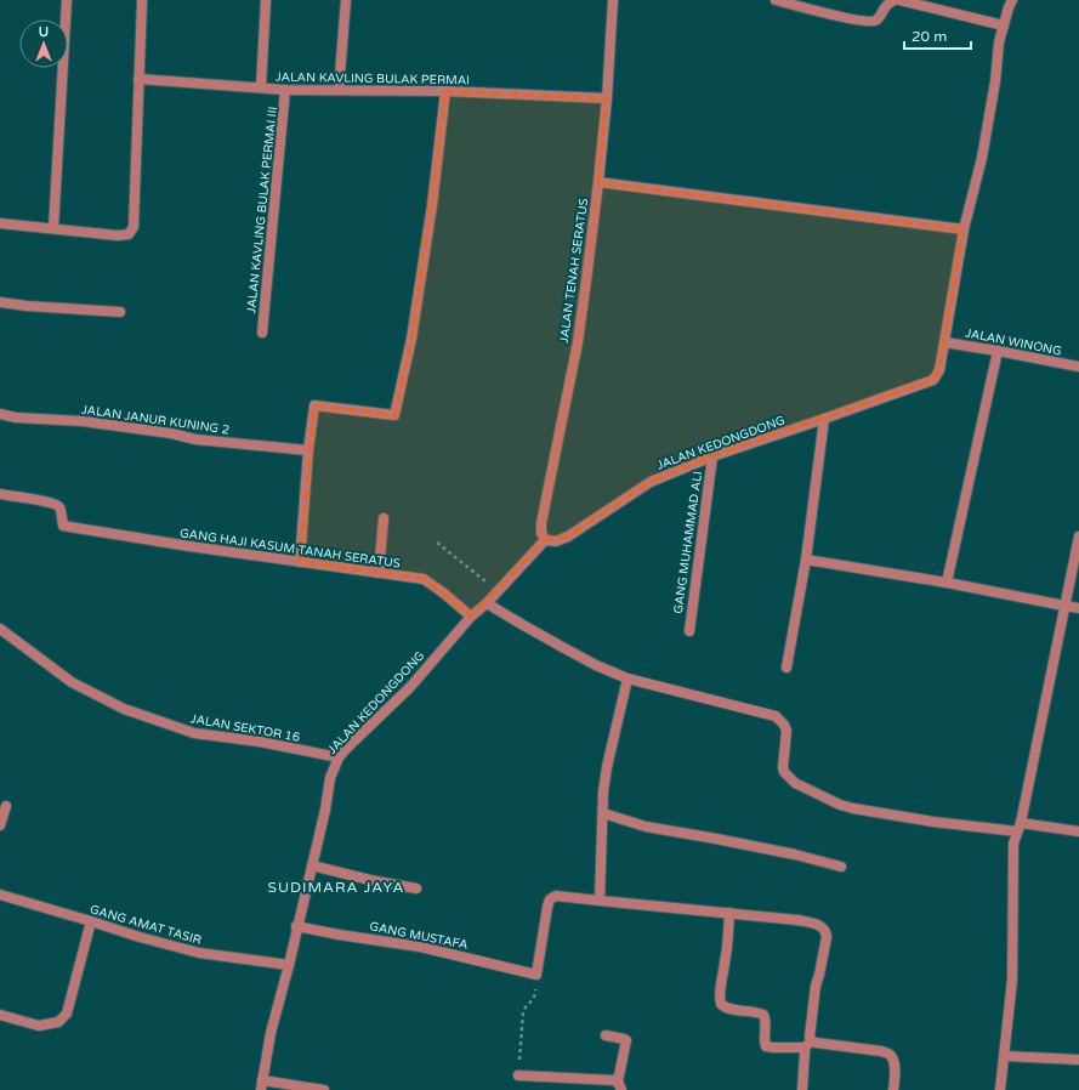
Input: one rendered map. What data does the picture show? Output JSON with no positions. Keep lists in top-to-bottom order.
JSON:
{
  "streets": {
    "street": [
      "JALAN KAVLING BULAK PERMAI",
      "JALAN KAVLING BULAK PERMAI III",
      "JALAN TENAH SERATUS",
      "JALAN WINONG",
      "JALAN JANUR KUNING 2",
      "JALAN KEDONGDONG",
      "GANG MUHAMMAD ALI",
      "GANG HAJI KASUM TANAH SERATUS",
      "JALAN SEKTOR 16",
      "GANG AMAT TASIR",
      "GANG MUSTAFA"
    ]
  },
  "crossings": [
    ["JALAN KAVLING BULAK PERMAI", "JALAN KAVLING BULAK PERMAI III"],
    ["JALAN KAVLING BULAK PERMAI", "JALAN TENAH SERATUS"],
    ["JALAN TENAH SERATUS", "JALAN KEDONGDONG"],
    ["JALAN WINONG", "JALAN KEDONGDONG"],
    ["JALAN KEDONGDONG", "GANG MUHAMMAD ALI"],
    ["JALAN KEDONGDONG", "GANG HAJI KASUM TANAH SERATUS"],
    ["JALAN KEDONGDONG", "JALAN SEKTOR 16"],
    ["JALAN KEDONGDONG", "GANG AMAT TASIR"],
    ["JALAN KEDONGDONG", "GANG MUSTAFA"]
  ],
  "districts": ["SUDIMARA JAYA"],
  "scale_bar": "20 m",
  "north": "top"
}
